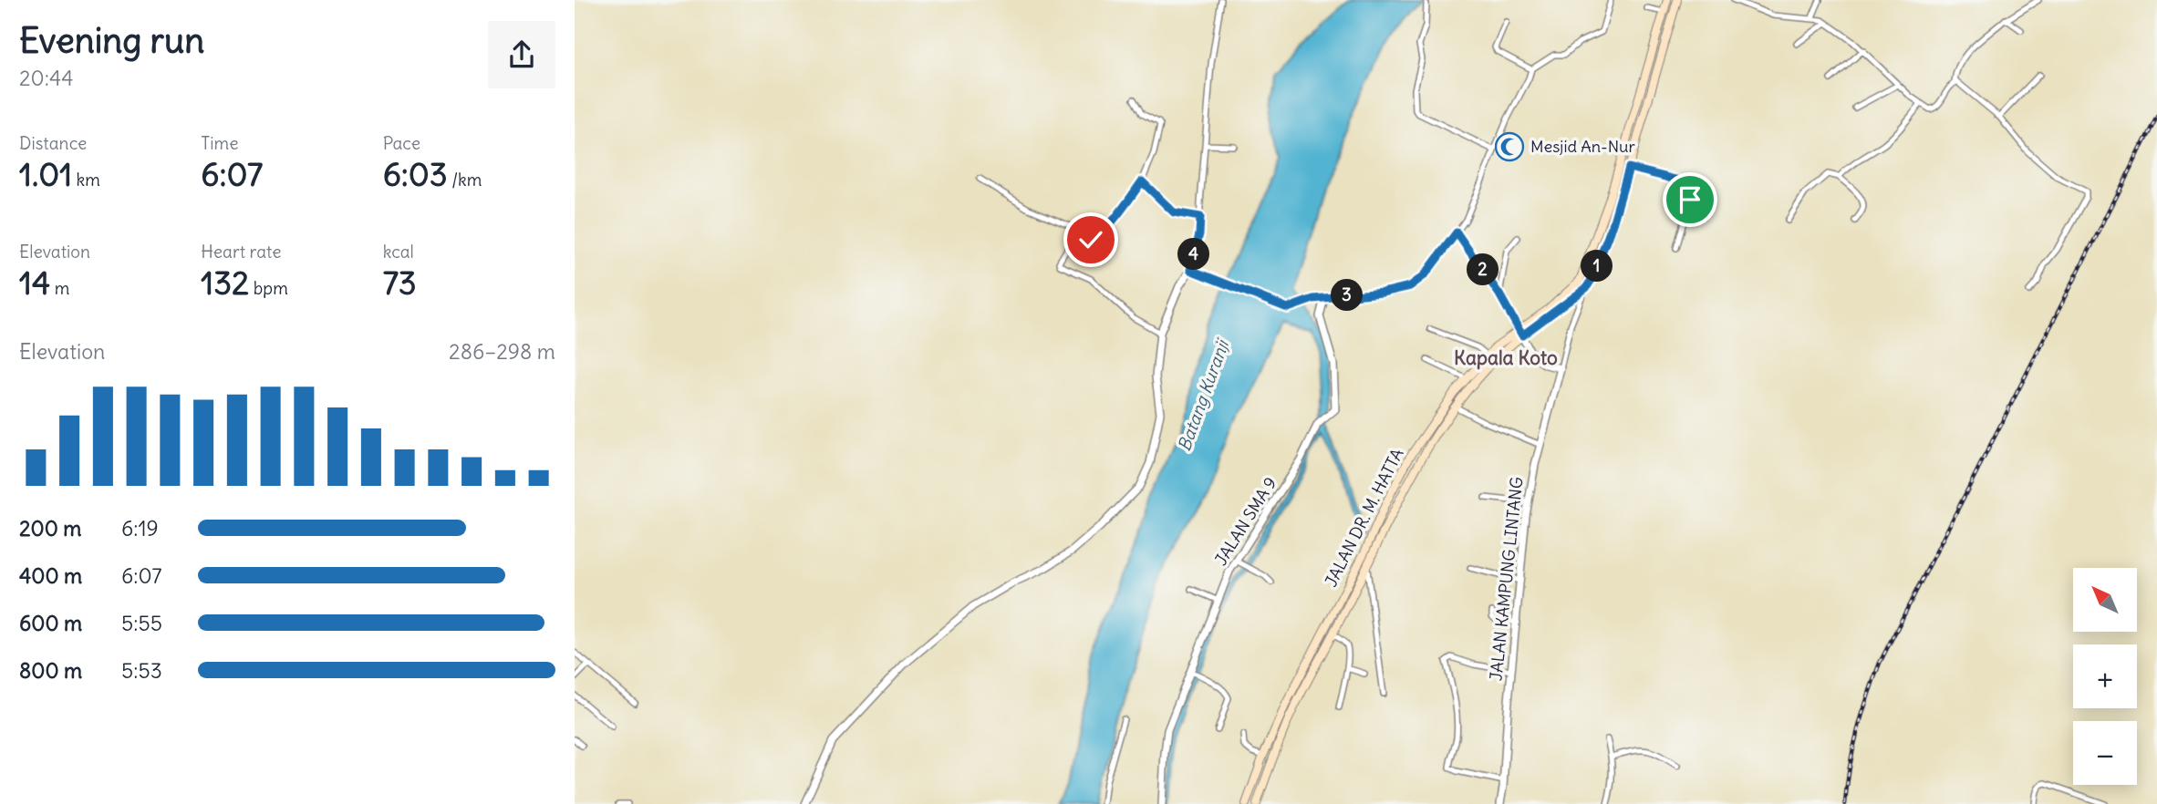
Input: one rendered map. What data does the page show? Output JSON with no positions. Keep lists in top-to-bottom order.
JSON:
{
  "streets": {
    "main road": ["JALAN DR. M. HATTA"],
    "street": ["JALAN SMA 9", "JALAN KAMPUNG LINTANG"]
  },
  "crossings": [
    ["JALAN DR. M. HATTA", "JALAN KAMPUNG LINTANG"]
  ],
  "districts": ["Kapala Koto"],
  "water": ["Batang Kuranji"],
  "places": {
    "mosque": ["Mesjid An-Nur"]
  },
  "north": "top left",
  "page": {
    "heading": ["Evening run", "20:44"],
    "stats": [
      ["Distance", "1.01 km"],
      ["Time", "6:07"],
      ["Pace", "6:03 /km"],
      ["Elevation", "14 m"],
      ["Heart rate", "132 bpm"],
      ["kcal", "73"]
    ],
    "pins": [
      "4",
      "1",
      "2",
      "3"
    ],
    "chart": ["Elevation", "286–298 m"],
    "list": [
      {
        "name": "200 m",
        "note": "6:19"
      },
      {
        "name": "400 m",
        "note": "6:07"
      },
      {
        "name": "600 m",
        "note": "5:55"
      },
      {
        "name": "800 m",
        "note": "5:53"
      }
    ],
    "map_buttons": ["+", "−"]
  }
}
